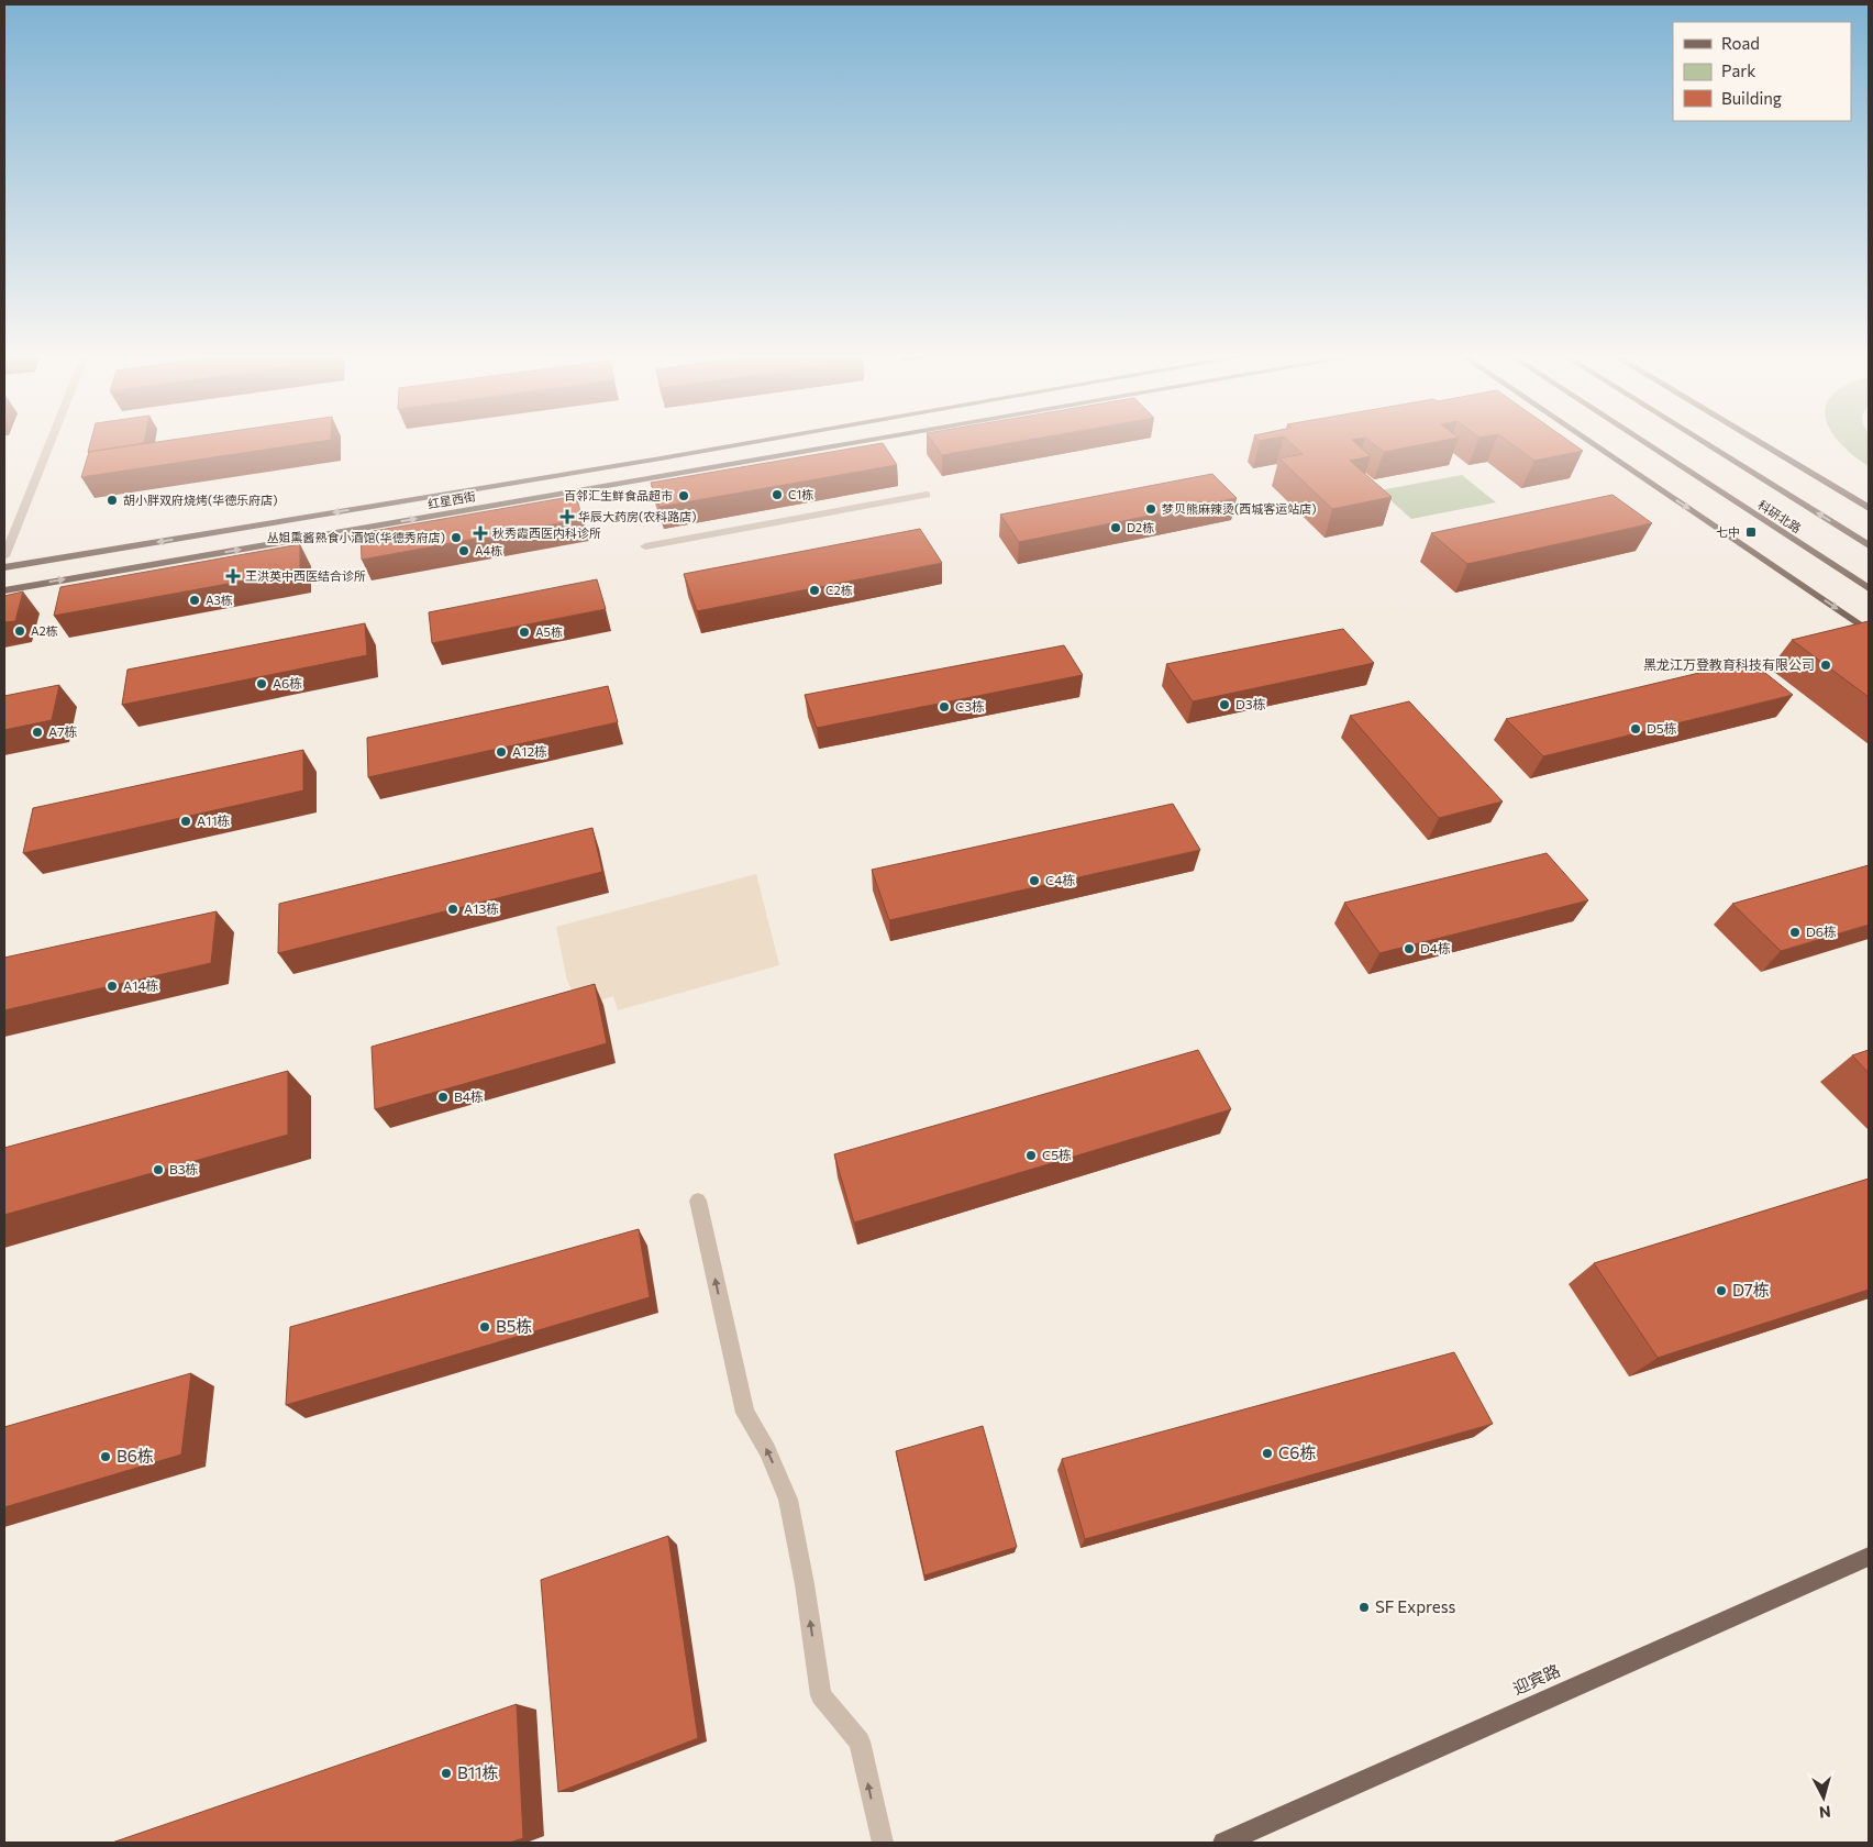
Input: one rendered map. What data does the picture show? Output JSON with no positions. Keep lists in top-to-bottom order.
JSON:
{
  "streets": {
    "main road": ["红星西街", "科研北路", "迎宾路"]
  },
  "places": {
    "other": [
      "C1栋",
      "百邻汇生鲜食品超市",
      "胡小胖双府烧烤(华德乐府店)",
      "梦贝熊麻辣烫(西城客运站店)",
      "D2栋",
      "丛姐熏酱熟食小酒馆(华德秀府店)",
      "A4栋",
      "C2栋",
      "A3栋",
      "A2栋",
      "A5栋",
      "黑龙江万登教育科技有限公司",
      "A6栋",
      "D3栋",
      "C3栋",
      "D5栋",
      "A7栋",
      "A12栋",
      "A11栋",
      "C4栋",
      "A13栋",
      "D6栋",
      "D4栋",
      "A14栋",
      "B4栋",
      "C5栋",
      "B3栋",
      "D7栋",
      "B5栋",
      "C6栋",
      "B6栋",
      "SF Express",
      "B11栋"
    ],
    "health": ["华辰大药房(农科路店)", "秋秀霞西医内科诊所", "王洪英中西医结合诊所"],
    "transit": ["七中"]
  },
  "legend": ["Road", "Park", "Building"],
  "north": "bottom"
}
